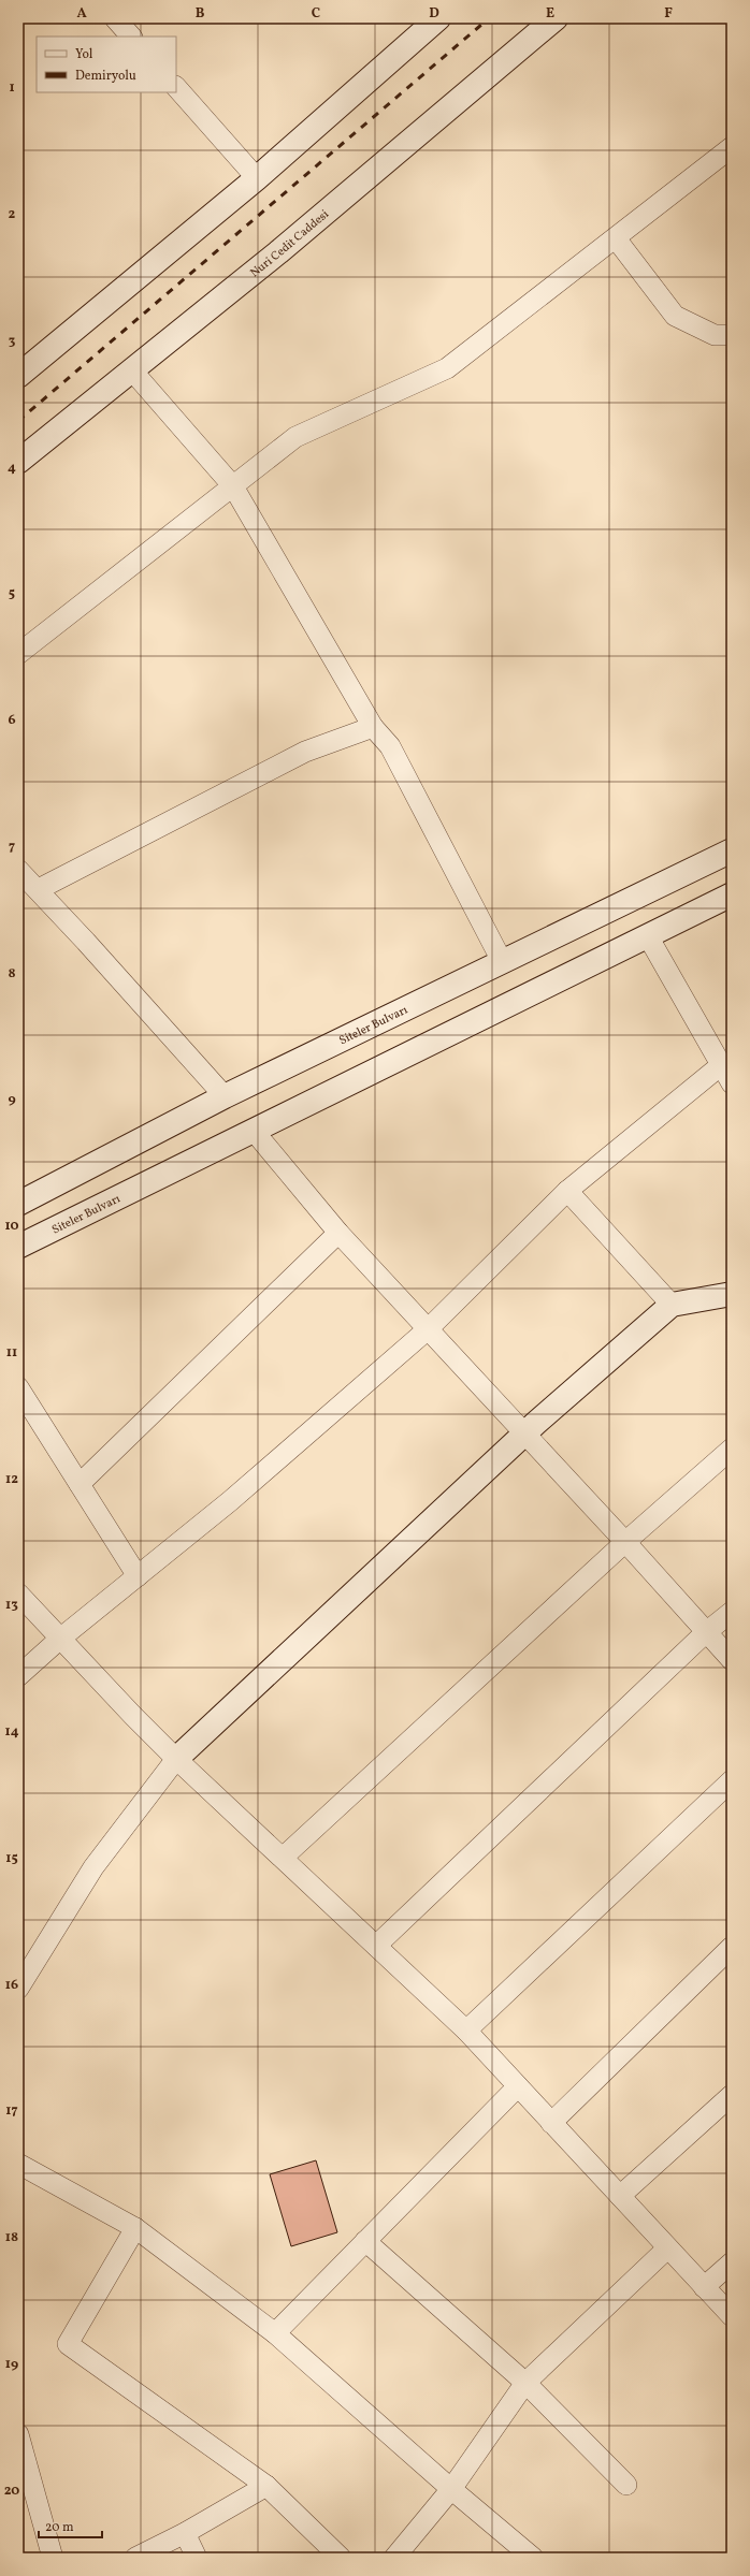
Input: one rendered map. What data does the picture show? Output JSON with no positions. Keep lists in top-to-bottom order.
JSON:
{
  "streets": {
    "street": ["Nuri Cedit Caddesi", "Siteler Bulvarı"]
  },
  "legend": ["Yol", "Demiryolu"],
  "scale_bar": "20 m",
  "grid": {
    "columns": [
      "A",
      "B",
      "C",
      "D",
      "E",
      "F"
    ],
    "rows": [
      "1",
      "2",
      "3",
      "4",
      "5",
      "6",
      "7",
      "8",
      "9",
      "10",
      "11",
      "12",
      "13",
      "14",
      "15",
      "16",
      "17",
      "18",
      "19",
      "20"
    ]
  }
}
